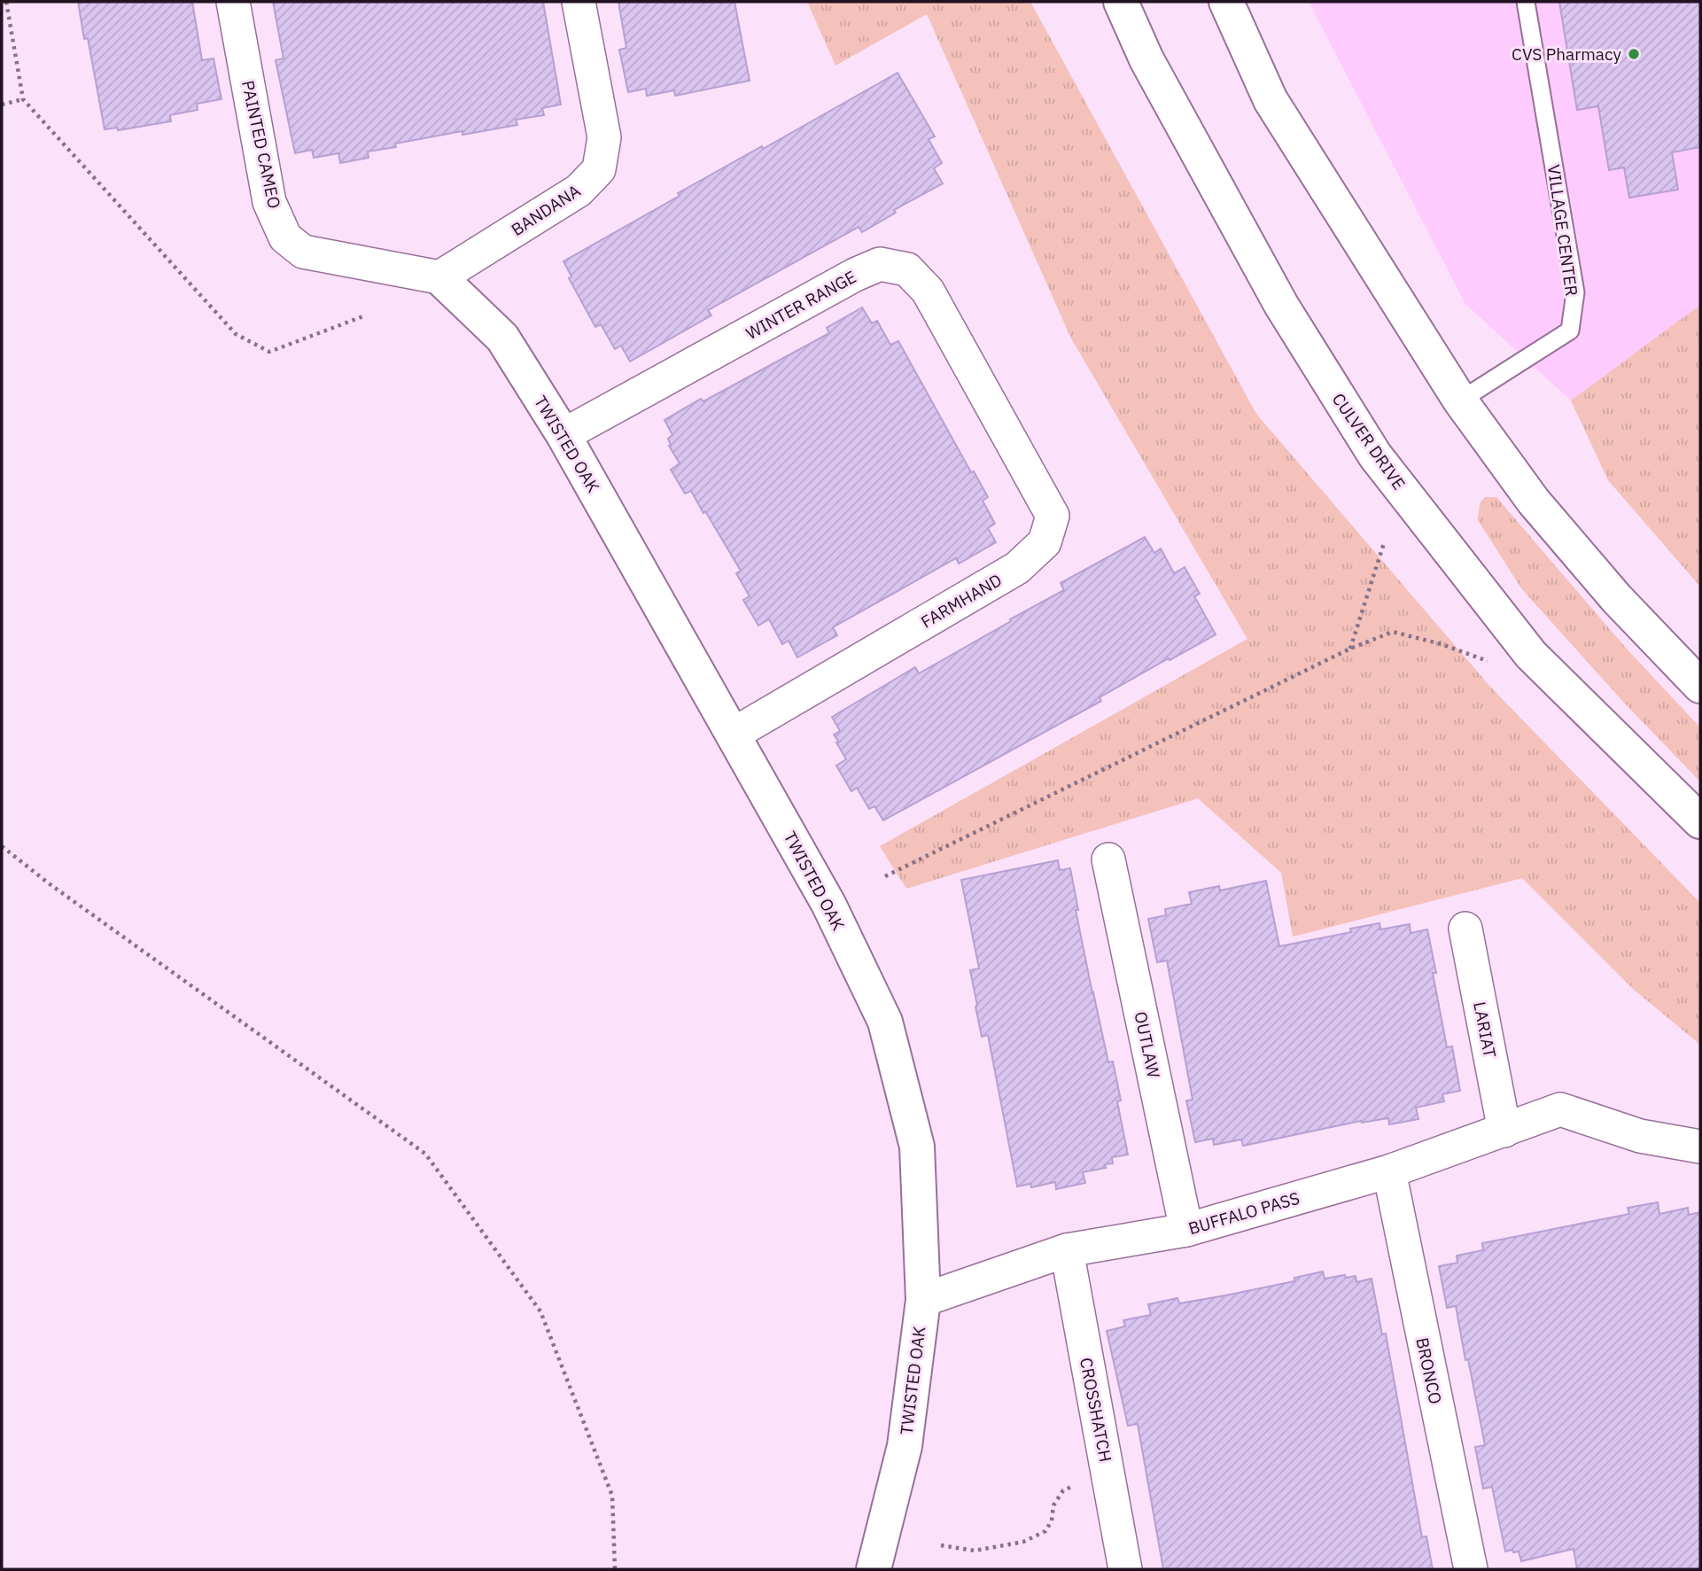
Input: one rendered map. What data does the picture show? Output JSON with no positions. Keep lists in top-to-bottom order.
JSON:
{
  "streets": {
    "main road": ["CULVER DRIVE", "TWISTED OAK"],
    "street": [
      "PAINTED CAMEO",
      "BANDANA",
      "WINTER RANGE",
      "FARMHAND",
      "LARIAT",
      "OUTLAW",
      "BUFFALO PASS",
      "BRONCO",
      "CROSSHATCH"
    ],
    "lane": ["VILLAGE CENTER"]
  },
  "crossings": [
    ["PAINTED CAMEO", "BANDANA"],
    ["PAINTED CAMEO", "TWISTED OAK"],
    ["BANDANA", "TWISTED OAK"],
    ["WINTER RANGE", "TWISTED OAK"],
    ["WINTER RANGE", "FARMHAND"],
    ["TWISTED OAK", "FARMHAND"],
    ["TWISTED OAK", "BUFFALO PASS"],
    ["LARIAT", "BUFFALO PASS"],
    ["OUTLAW", "BUFFALO PASS"],
    ["BUFFALO PASS", "BRONCO"],
    ["BUFFALO PASS", "CROSSHATCH"]
  ],
  "places": ["CVS Pharmacy"]
}
